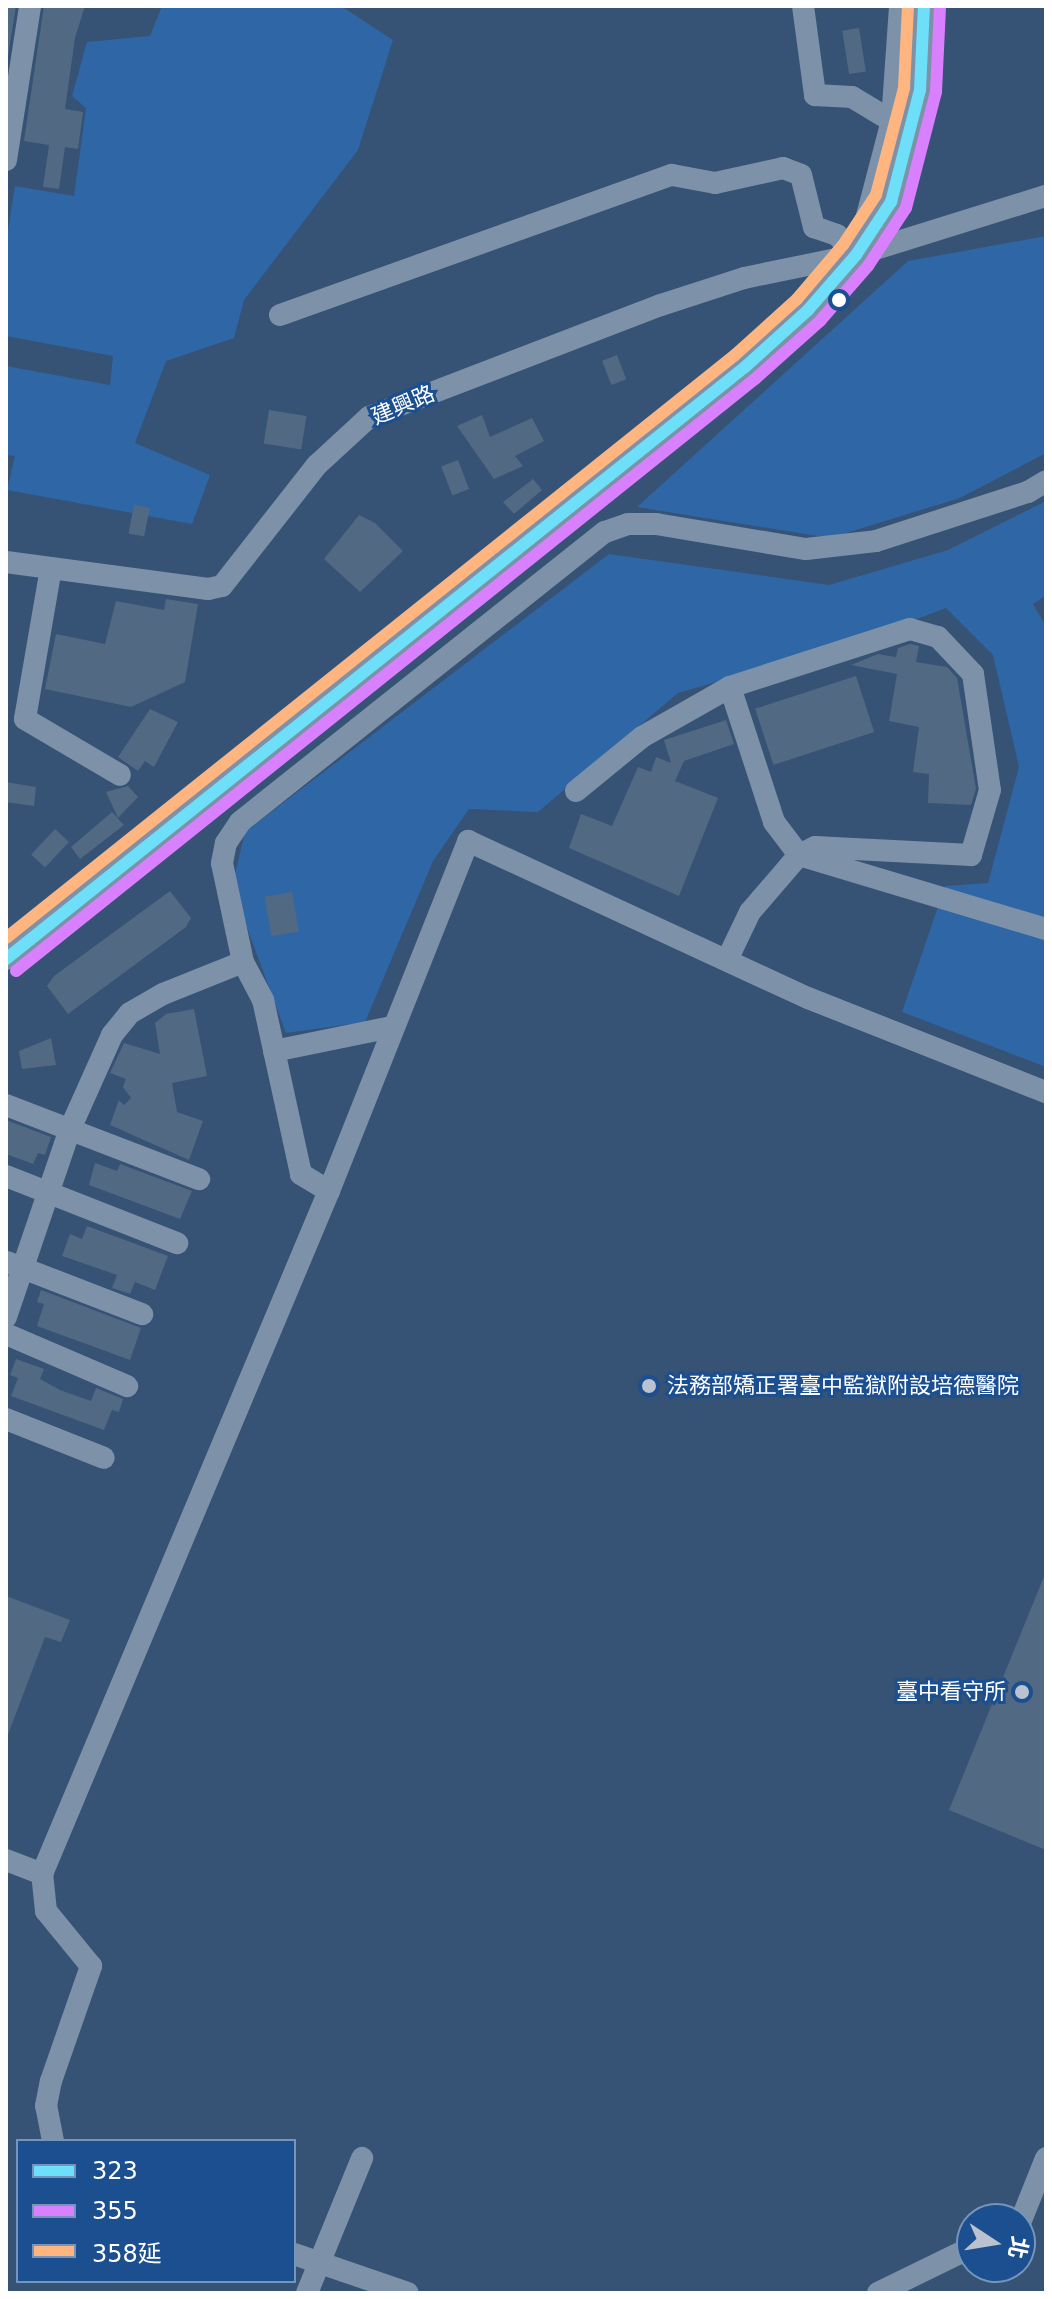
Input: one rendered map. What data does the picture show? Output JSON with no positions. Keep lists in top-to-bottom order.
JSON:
{
  "streets": {
    "street": ["建興路"]
  },
  "places": ["法務部矯正署臺中監獄附設培德醫院", "臺中看守所"],
  "lines": ["transit line 323", "transit line 358延", "transit line 355"],
  "legend": ["323", "355", "358延"],
  "north": "right"
}
